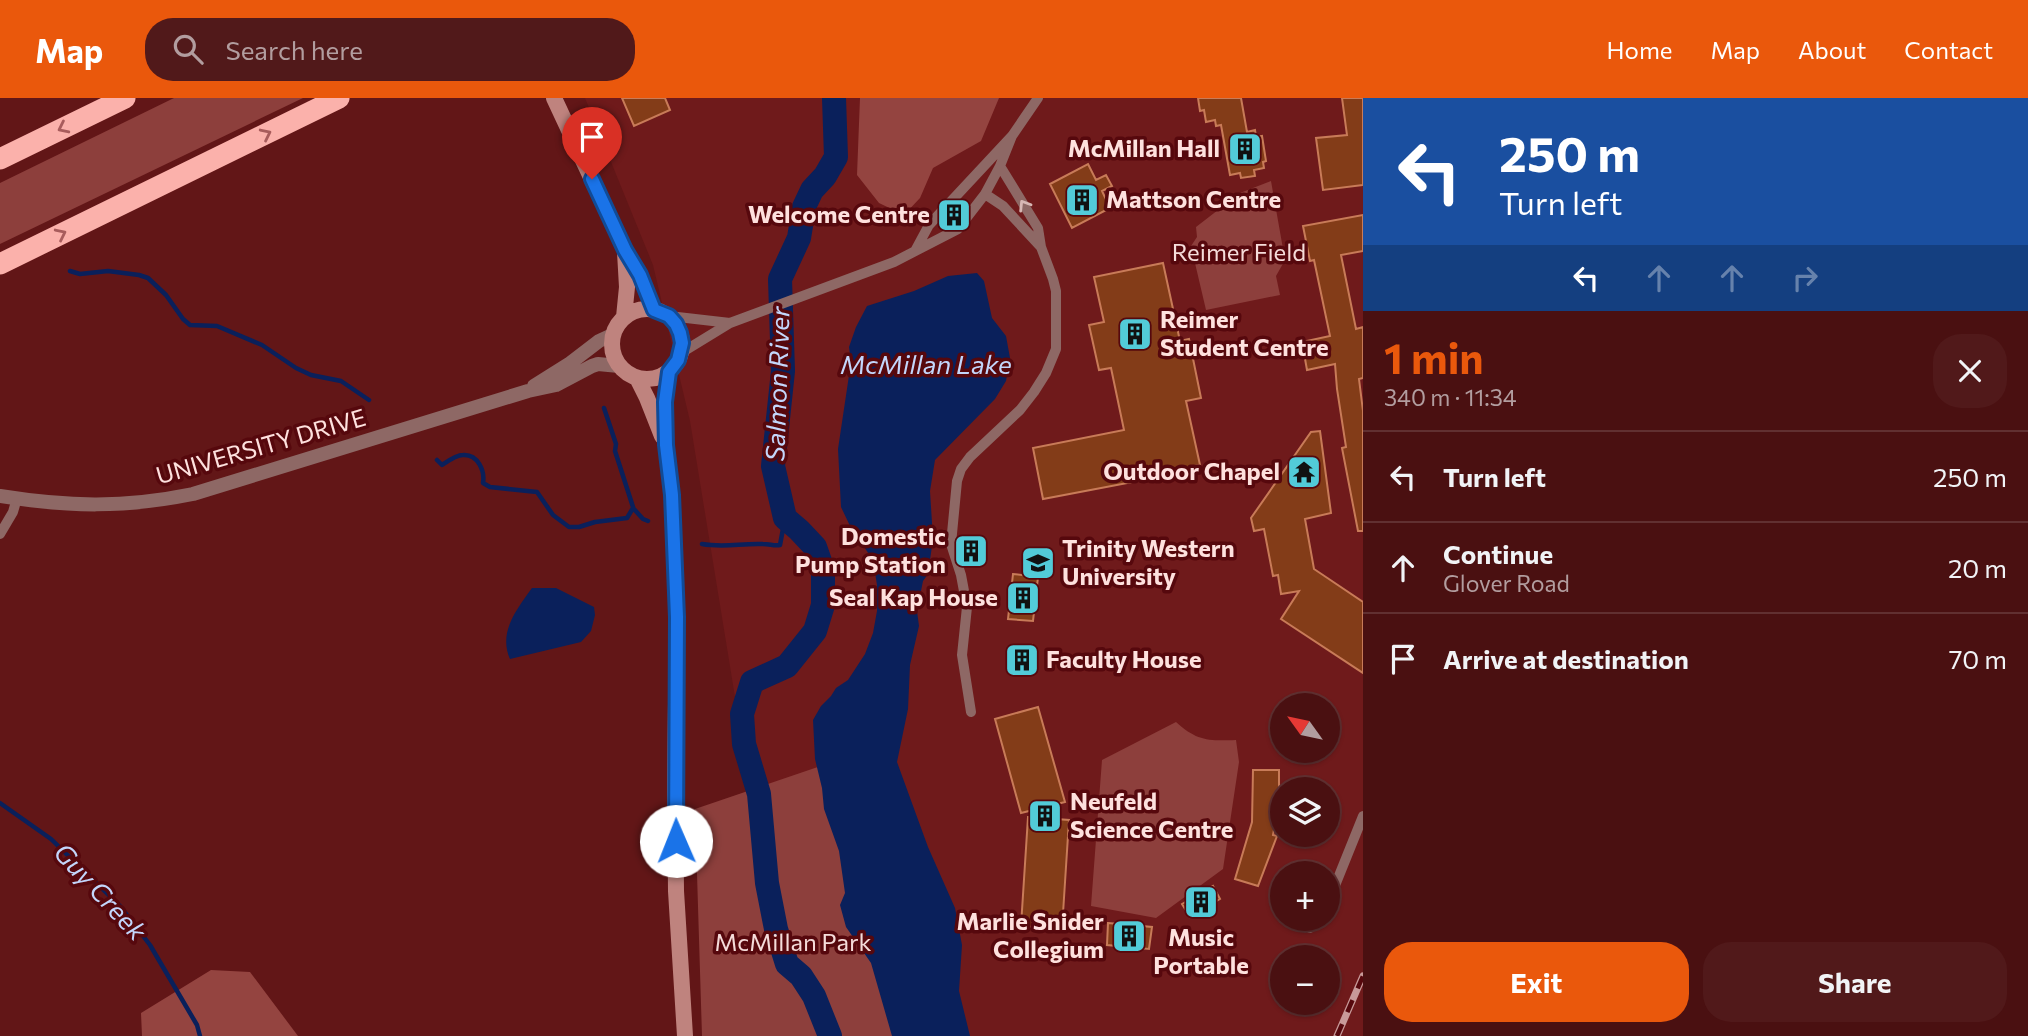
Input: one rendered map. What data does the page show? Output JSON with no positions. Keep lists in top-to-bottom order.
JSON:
{
  "streets": {
    "street": ["UNIVERSITY DRIVE"]
  },
  "water": ["McMillan Lake", "Salmon River", "Guy Creek"],
  "parks": ["Reimer Field", "McMillan Park"],
  "places": {
    "building": [
      "McMillan Hall",
      "Mattson Centre",
      "Welcome Centre",
      "Reimer Student Centre",
      "Domestic Pump Station",
      "Seal Kap House",
      "Faculty House",
      "Neufeld Science Centre",
      "Music Portable",
      "Marlie Snider Collegium"
    ],
    "temple": ["Outdoor Chapel"],
    "school or university": ["Trinity Western University"]
  },
  "north": "top left",
  "page": {
    "header": "Map",
    "search": "Search here",
    "nav": [
      "Home",
      "Map",
      "About",
      "Contact"
    ],
    "turn": ["250 m", "Turn left"],
    "heading": ["1 min", "340 m · 11:34"],
    "list": [
      {
        "name": "Turn left",
        "value": "250 m"
      },
      {
        "name": "Continue",
        "note": "Glover Road",
        "value": "20 m"
      },
      {
        "name": "Arrive at destination",
        "value": "70 m"
      }
    ],
    "map_buttons": ["+", "−"],
    "buttons": ["Exit", "Share"]
  }
}
